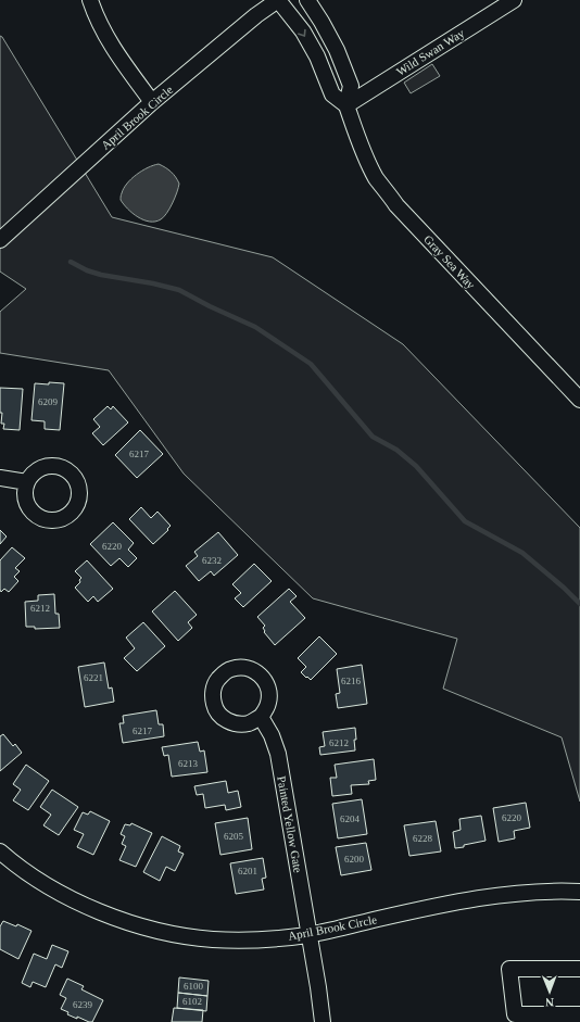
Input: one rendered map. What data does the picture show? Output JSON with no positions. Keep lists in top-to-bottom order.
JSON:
{
  "streets": {
    "street": [
      "Wild Swan Way",
      "April Brook Circle",
      "Gray Sea Way",
      "Painted Yellow Gate"
    ]
  },
  "crossings": [
    ["Wild Swan Way", "Gray Sea Way"],
    ["April Brook Circle", "Gray Sea Way"],
    ["April Brook Circle", "Painted Yellow Gate"]
  ],
  "house_numbers": [
    "6209",
    "6217",
    "6220",
    "6232",
    "6212",
    "6221",
    "6216",
    "6217",
    "6212",
    "6213",
    "6220",
    "6204",
    "6205",
    "6228",
    "6200",
    "6201",
    "6100",
    "6102",
    "6239"
  ],
  "north": "bottom"
}
